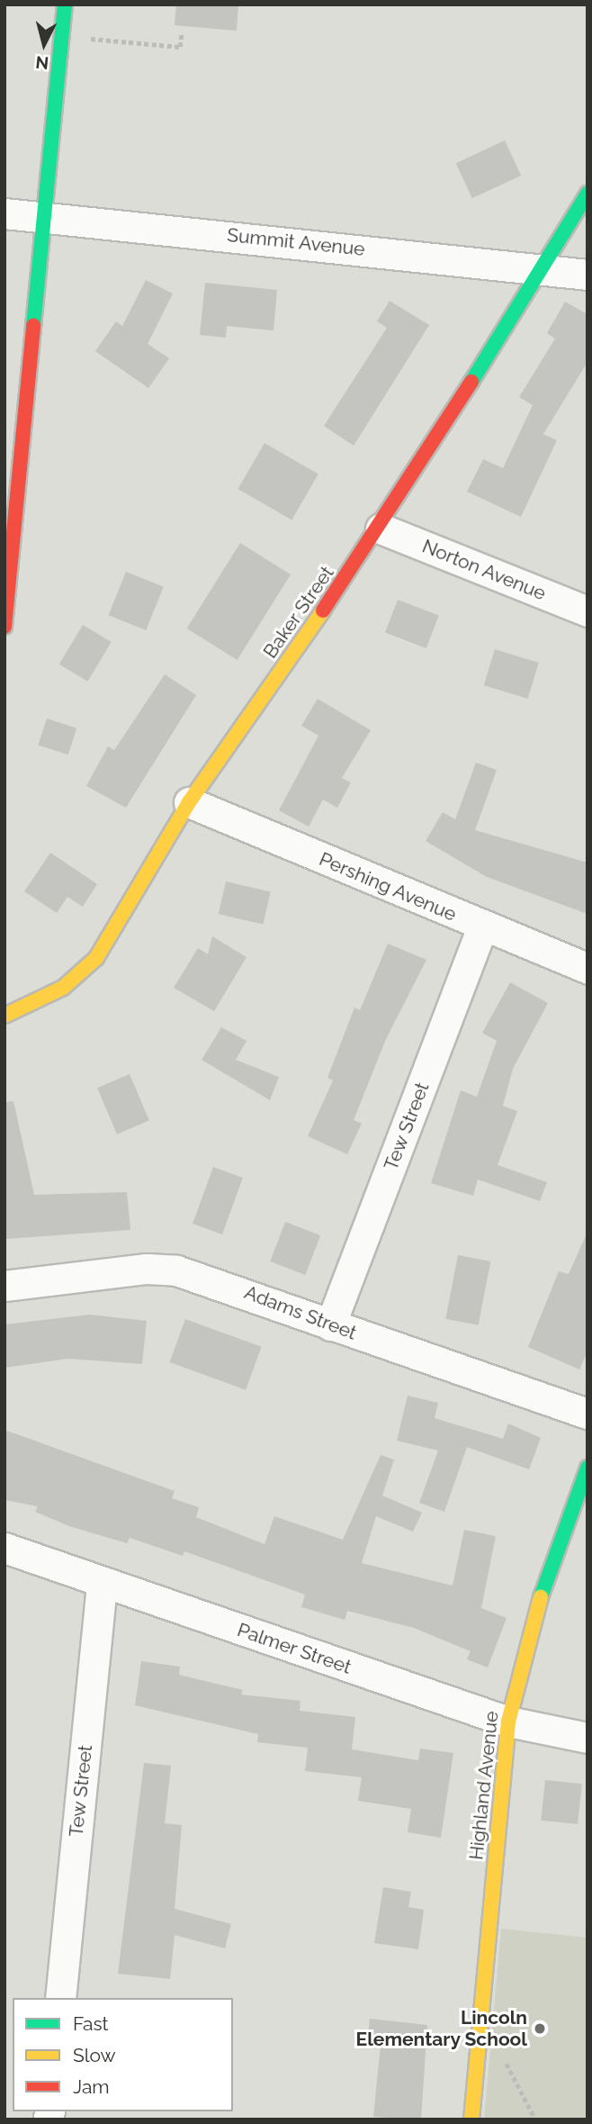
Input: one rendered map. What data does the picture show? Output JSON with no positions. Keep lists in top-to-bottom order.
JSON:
{
  "streets": {
    "street": [
      "Summit Avenue",
      "Norton Avenue",
      "Baker Street",
      "Pershing Avenue",
      "Tew Street",
      "Adams Street",
      "Palmer Street",
      "Highland Avenue"
    ]
  },
  "crossings": [
    ["Summit Avenue", "Baker Street"],
    ["Norton Avenue", "Baker Street"],
    ["Baker Street", "Pershing Avenue"],
    ["Pershing Avenue", "Tew Street"],
    ["Tew Street", "Adams Street"],
    ["Tew Street", "Palmer Street"],
    ["Palmer Street", "Highland Avenue"]
  ],
  "places": ["Lincoln Elementary School"],
  "legend": ["Fast", "Slow", "Jam"],
  "north": "bottom"
}
